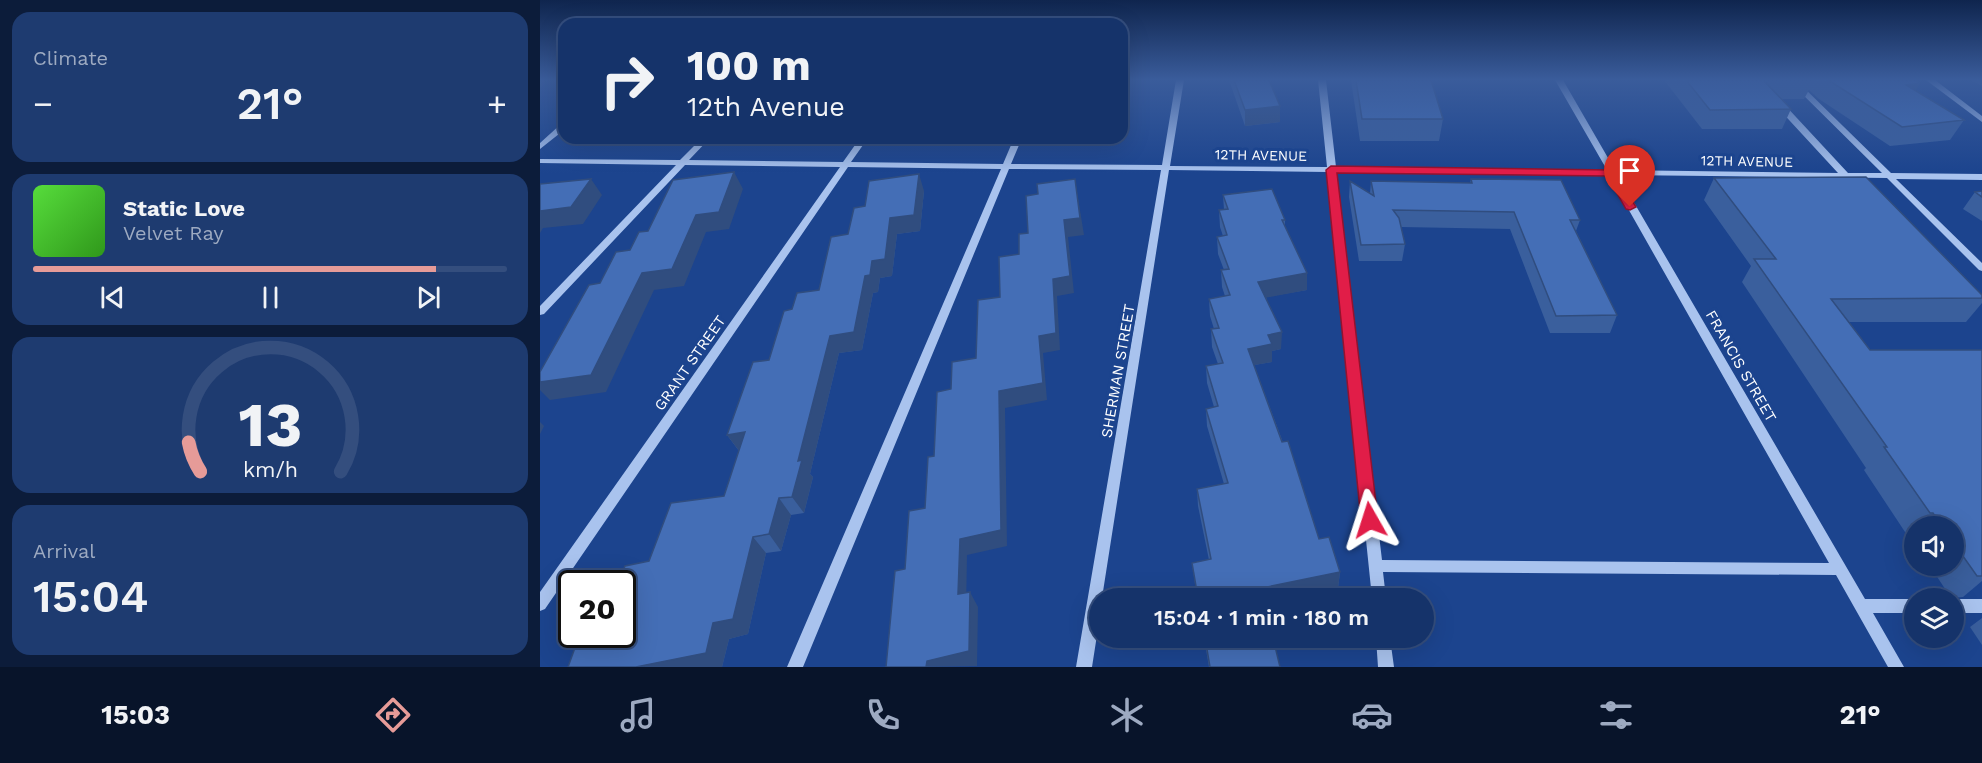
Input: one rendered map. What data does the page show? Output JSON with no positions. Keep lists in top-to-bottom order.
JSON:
{
  "streets": {
    "street": [
      "12TH AVENUE",
      "GRANT STREET",
      "FRANCIS STREET",
      "SHERMAN STREET"
    ]
  },
  "crossings": [
    ["12TH AVENUE", "GRANT STREET"],
    ["12TH AVENUE", "FRANCIS STREET"],
    ["12TH AVENUE", "SHERMAN STREET"]
  ],
  "page": {
    "tile": [
      "Climate",
      ["Arrival", "15:04"]
    ],
    "turn": ["100 m", "12th Avenue"],
    "heat": ["−", "21°", "+"],
    "song": ["Static Love", "Velvet Ray"],
    "limit": "20",
    "trip": "15:04 · 1 min · 180 m",
    "tabs": ["15:03", "21°"],
    "gauge": ["13", "km/h"]
  }
}
